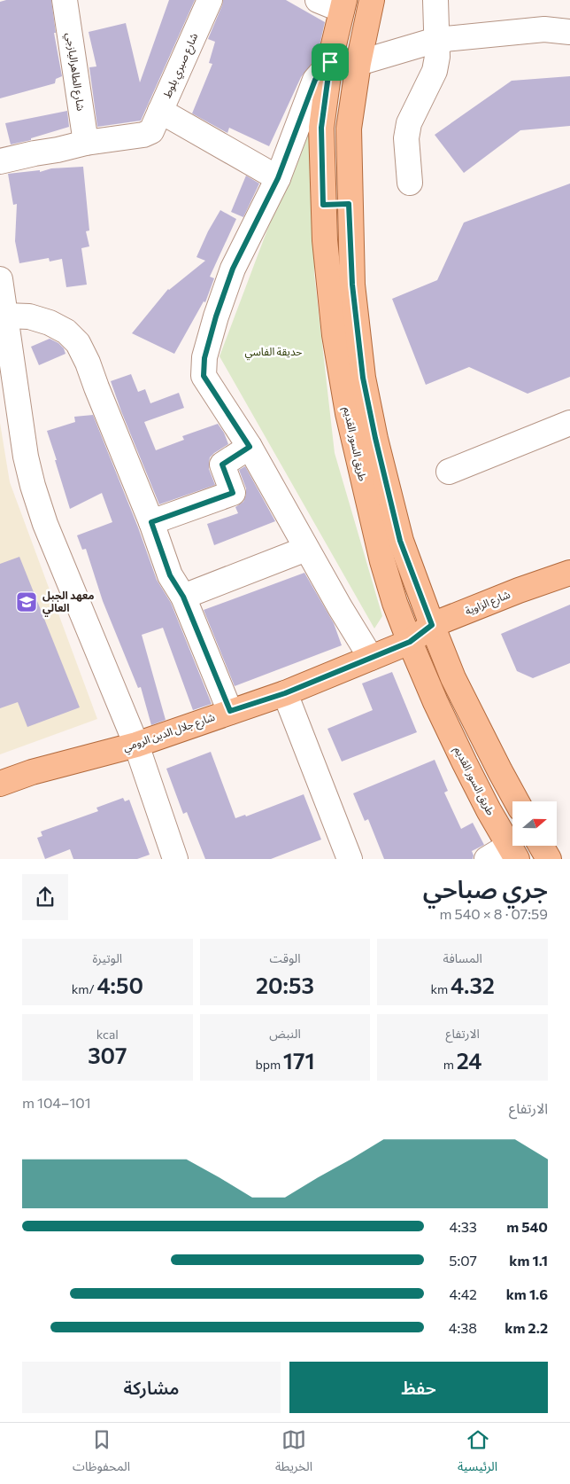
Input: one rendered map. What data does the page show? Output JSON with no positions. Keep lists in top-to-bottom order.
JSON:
{
  "streets": {
    "main road": ["طريق السور القديم", "شارع الزاوية", "شارع جلال الدين الرومي"],
    "street": ["شارع صبري بلوط", "شارع الطاهراليازجي"]
  },
  "crossings": [
    ["طريق السور القديم", "شارع الزاوية"],
    ["طريق السور القديم", "شارع جلال الدين الرومي"],
    ["شارع الزاوية", "شارع جلال الدين الرومي"]
  ],
  "parks": ["حديقة الفاسي"],
  "places": {
    "school or university": ["معهد الجبل العالي"]
  },
  "north": "right",
  "page": {
    "heading": ["جري صباحي", "07:59 · 8 × 540 m"],
    "stats": [
      ["المسافة", "4.32 km"],
      ["الوقت", "20:53"],
      ["الوتيرة", "4:50 /km"],
      ["الارتفاع", "24 m"],
      ["النبض", "171 bpm"],
      ["kcal", "307"]
    ],
    "chart": ["الارتفاع", "101–104 m"],
    "list": [
      {
        "name": "540 m",
        "note": "4:33"
      },
      {
        "name": "1.1 km",
        "note": "5:07"
      },
      {
        "name": "1.6 km",
        "note": "4:42"
      },
      {
        "name": "2.2 km",
        "note": "4:38"
      }
    ],
    "buttons": ["حفظ", "مشاركة"],
    "tabs": ["الرئيسية", "الخريطة", "المحفوظات"]
  }
}
